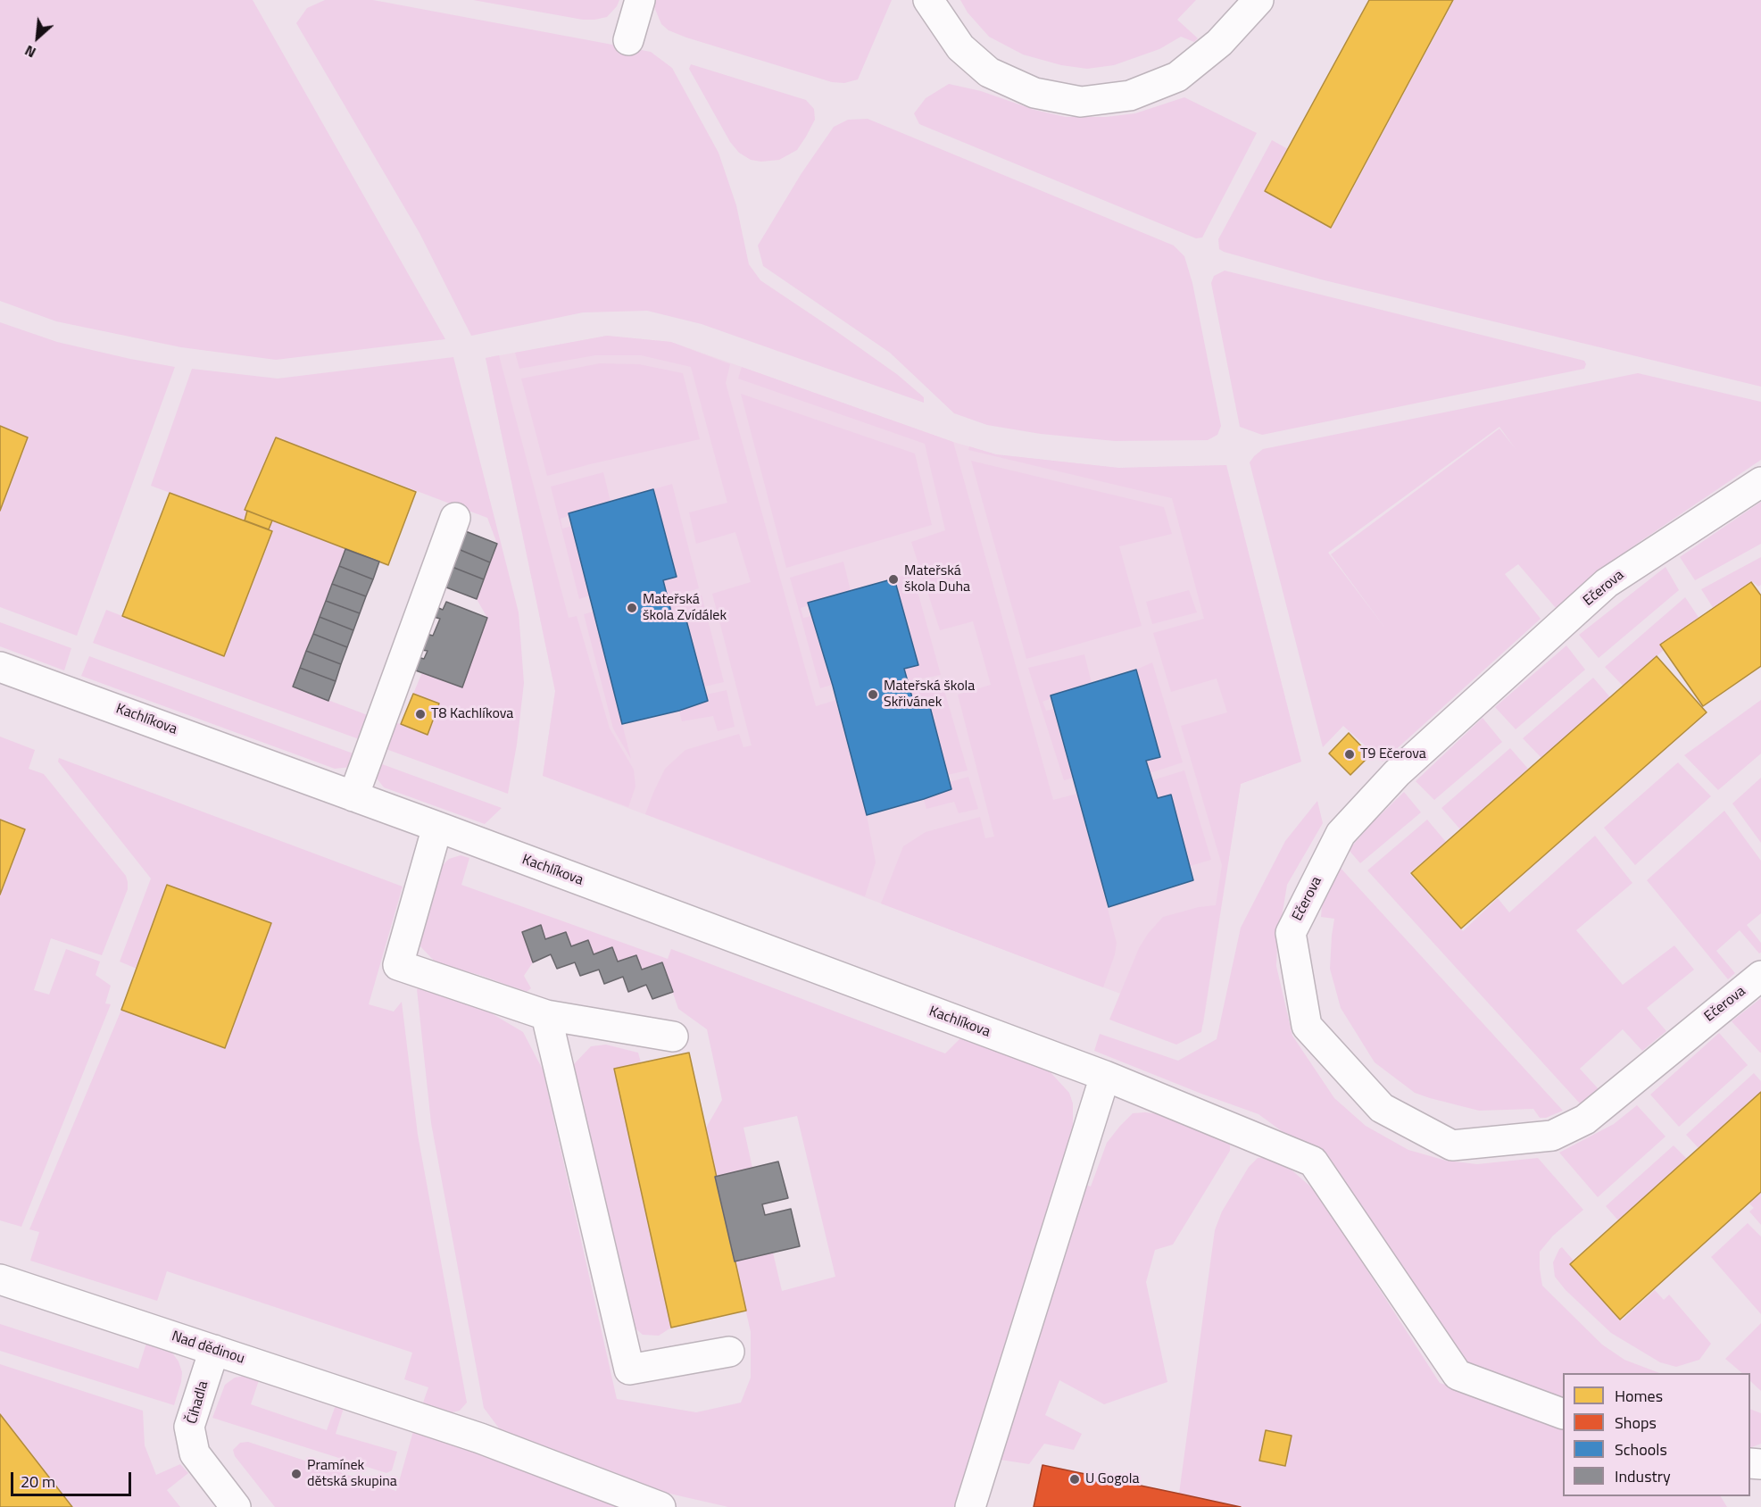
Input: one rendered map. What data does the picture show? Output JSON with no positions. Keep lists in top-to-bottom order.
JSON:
{
  "streets": {
    "street": [
      "Ečerova",
      "Kachlíkova",
      "Nad dědinou",
      "Čihadla"
    ]
  },
  "crossings": [
    ["Nad dědinou", "Čihadla"]
  ],
  "places": [
    "Mateřská škola Duha",
    "Mateřská škola Zvídálek",
    "Mateřská škola Skřivánek",
    "T8 Kachlíkova",
    "T9 Ečerova",
    "Pramínek dětská skupina",
    "U Gogola"
  ],
  "legend": [
    "Homes",
    "Shops",
    "Schools",
    "Industry"
  ],
  "scale_bar": "20 m",
  "north": "bottom left"
}
